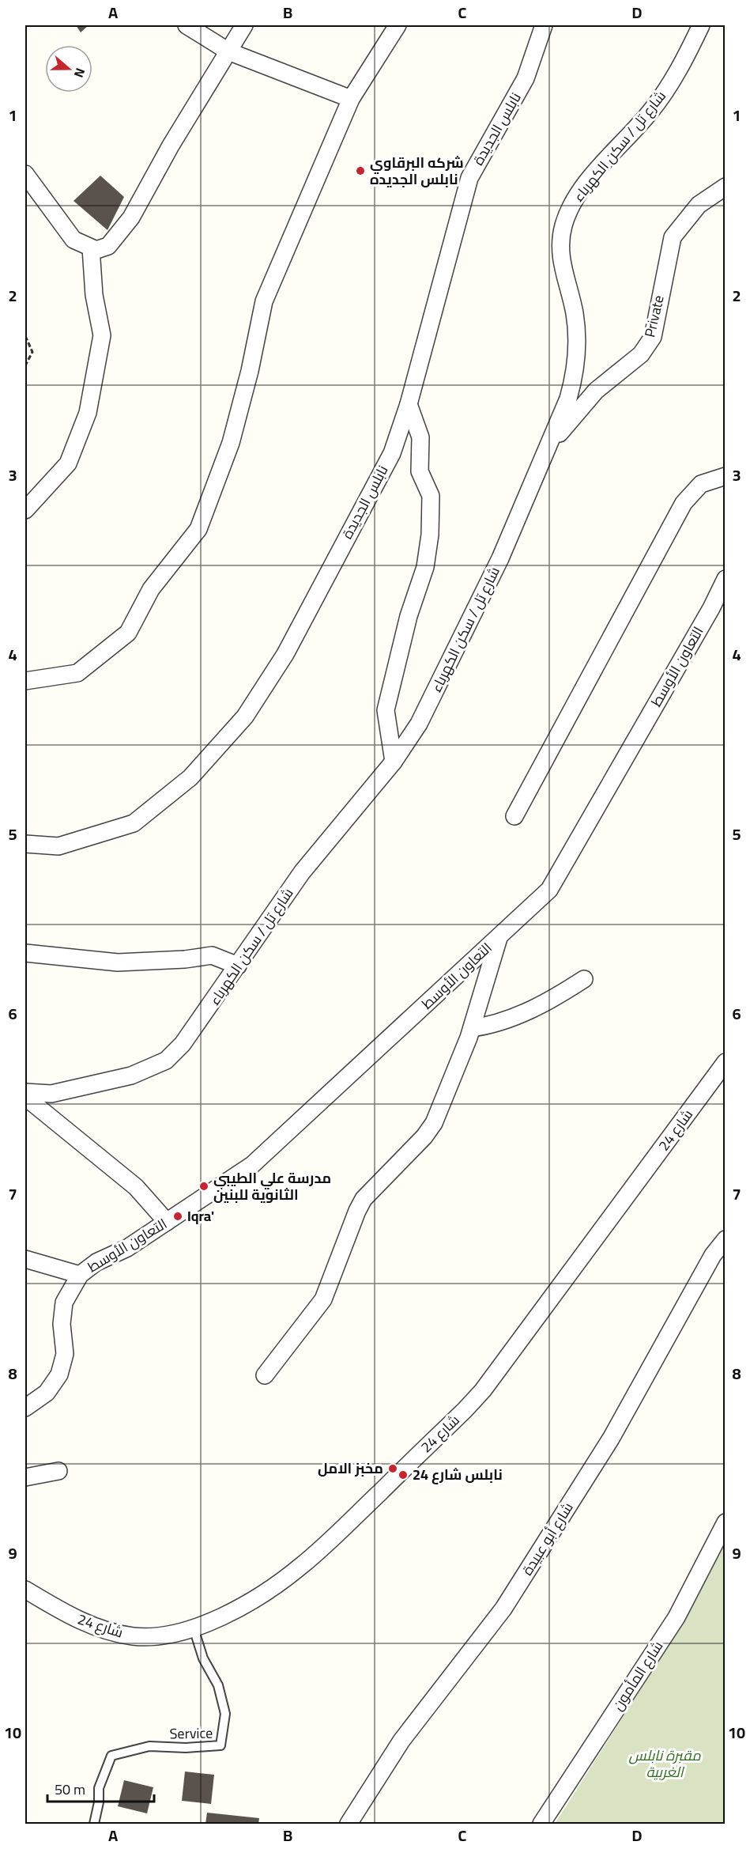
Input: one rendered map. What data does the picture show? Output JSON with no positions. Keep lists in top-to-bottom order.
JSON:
{
  "streets": {
    "street": [
      "نابلس الجديدة",
      "شارع تل / سكن الكهرباء",
      "Private",
      "التعاون الأوسط",
      "شارع 24",
      "شارع أبو عبيدة",
      "شارع المأمون"
    ],
    "lane": ["Service"]
  },
  "crossings": [
    ["شارع 24", "Service"]
  ],
  "parks": ["مقبرة نابلس الغربية"],
  "places": [
    "شركه البرقاوي نابلس الجديده",
    "مدرسة علي الطيبي الثانوية للبنين",
    "Iqra'",
    "مخبز الامل",
    "نابلس شارع 24"
  ],
  "scale_bar": "50 m",
  "north": "right",
  "grid": {
    "columns": [
      "A",
      "B",
      "C",
      "D"
    ],
    "rows": [
      "1",
      "2",
      "3",
      "4",
      "5",
      "6",
      "7",
      "8",
      "9",
      "10"
    ]
  }
}
